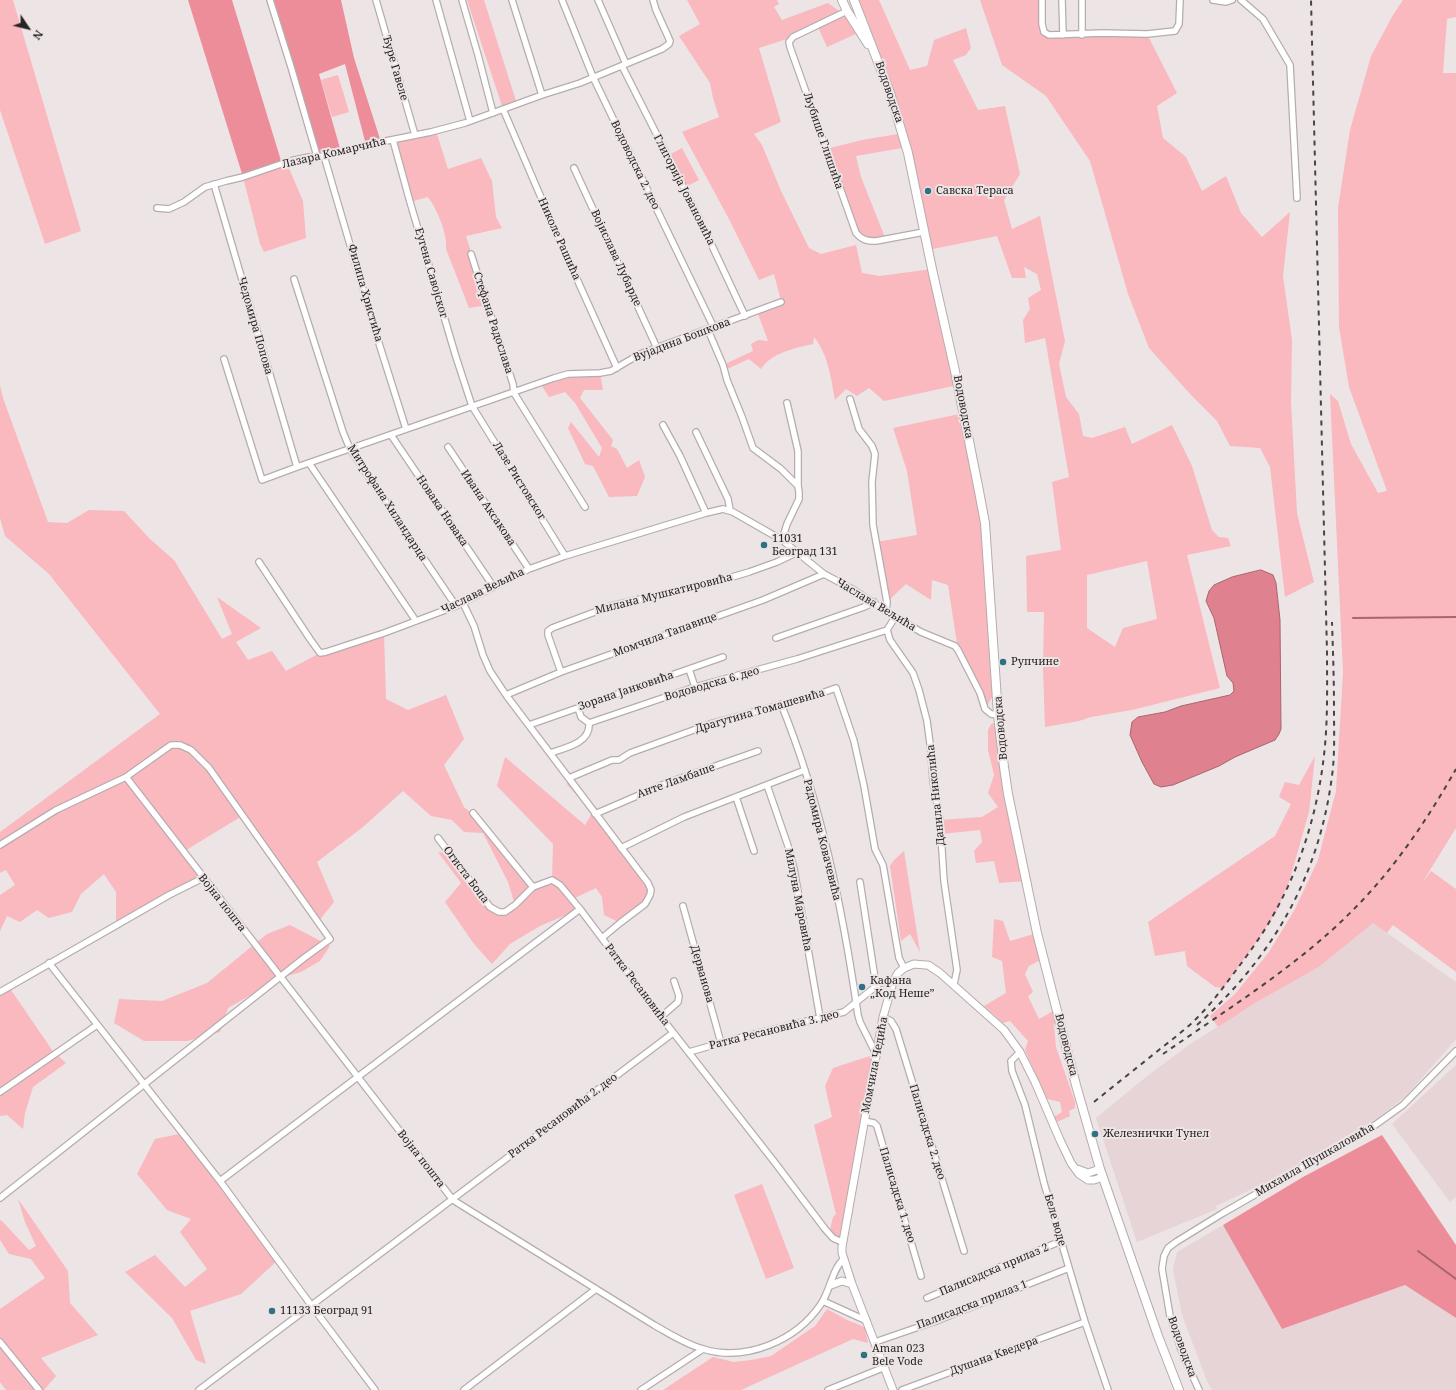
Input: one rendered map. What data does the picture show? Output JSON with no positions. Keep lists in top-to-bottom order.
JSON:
{
  "streets": {
    "main road": ["Водоводска"],
    "street": [
      "Ђуре Гавеле",
      "Љубише Глишића",
      "Лазара Комарчића",
      "Водоводска 2. део",
      "Глигорија Јовановића",
      "Николе Рашића",
      "Војислава Лубарде",
      "Еугена Савојског",
      "Филипа Христића",
      "Стефана Радослава",
      "Чедомира Попова",
      "Вујадина Бошкова",
      "Лазе Ристовског",
      "Митрофана Хиландарца",
      "Ивана Аксакова",
      "Новака Новака",
      "Часлава Вељића",
      "Милана Мушкатировића",
      "Момчила Тапавице",
      "Водоводска 6. део",
      "Зорана Јанковића",
      "Драгутина Томашевића",
      "Анте Ламбаше",
      "Данила Николића",
      "Радомира Ковачевића",
      "Огиста Бопа",
      "Милуна Маровића",
      "Војна пошта",
      "Дерванова",
      "Ратка Ресановића",
      "Ратка Ресановића 3. део",
      "Момчила Чедића",
      "Ратка Ресановића 2. део",
      "Палисадска 2. део",
      "Михаила Шушкаловића",
      "Палисадска 1. део",
      "Беле воде",
      "Палисадска прилаз 2",
      "Палисадска прилаз 1",
      "Душана Кведера"
    ]
  },
  "crossings": [
    ["Ђуре Гавеле", "Лазара Комарчића"],
    ["Водоводска", "Љубише Глишића"],
    ["Водоводска", "Часлава Вељића"],
    ["Водоводска", "Михаила Шушкаловића"],
    ["Лазара Комарчића", "Водоводска 2. део"],
    ["Лазара Комарчића", "Глигорија Јовановића"],
    ["Лазара Комарчића", "Николе Рашића"],
    ["Лазара Комарчића", "Еугена Савојског"],
    ["Лазара Комарчића", "Филипа Христића"],
    ["Лазара Комарчића", "Чедомира Попова"],
    ["Водоводска 2. део", "Вујадина Бошкова"],
    ["Глигорија Јовановића", "Вујадина Бошкова"],
    ["Николе Рашића", "Вујадина Бошкова"],
    ["Војислава Лубарде", "Вујадина Бошкова"],
    ["Еугена Савојског", "Вујадина Бошкова"],
    ["Еугена Савојског", "Лазе Ристовског"],
    ["Филипа Христића", "Вујадина Бошкова"],
    ["Стефана Радослава", "Вујадина Бошкова"],
    ["Чедомира Попова", "Вујадина Бошкова"],
    ["Вујадина Бошкова", "Лазе Ристовског"],
    ["Вујадина Бошкова", "Митрофана Хиландарца"],
    ["Вујадина Бошкова", "Новака Новака"],
    ["Лазе Ристовског", "Часлава Вељића"],
    ["Митрофана Хиландарца", "Часлава Вељића"],
    ["Ивана Аксакова", "Часлава Вељића"],
    ["Новака Новака", "Часлава Вељића"],
    ["Часлава Вељића", "Милана Мушкатировића"],
    ["Часлава Вељића", "Момчила Тапавице"],
    ["Часлава Вељића", "Ратка Ресановића"],
    ["Милана Мушкатировића", "Момчила Тапавице"],
    ["Момчила Тапавице", "Ратка Ресановића"],
    ["Водоводска 6. део", "Данила Николића"],
    ["Зорана Јанковића", "Ратка Ресановића"],
    ["Драгутина Томашевића", "Радомира Ковачевића"],
    ["Драгутина Томашевића", "Ратка Ресановића"],
    ["Драгутина Томашевића", "Момчила Чедића"],
    ["Анте Ламбаше", "Ратка Ресановића"],
    ["Радомира Ковачевића", "Ратка Ресановића 3. део"],
    ["Огиста Бопа", "Ратка Ресановића"],
    ["Милуна Маровића", "Ратка Ресановића 3. део"],
    ["Војна пошта", "Момчила Чедића"],
    ["Војна пошта", "Ратка Ресановића 2. део"],
    ["Дерванова", "Ратка Ресановића 3. део"],
    ["Ратка Ресановића", "Ратка Ресановића 3. део"],
    ["Ратка Ресановића", "Момчила Чедића"],
    ["Ратка Ресановића", "Ратка Ресановића 2. део"],
    ["Момчила Чедића", "Палисадска 2. део"],
    ["Момчила Чедића", "Палисадска 1. део"],
    ["Момчила Чедића", "Палисадска прилаз 1"],
    ["Беле воде", "Палисадска прилаз 2"],
    ["Беле воде", "Палисадска прилаз 1"],
    ["Беле воде", "Душана Кведера"]
  ],
  "places": [
    "Савска Тераса",
    "11031 Београд 131",
    "Рупчине",
    "Кафана „Код Неше”",
    "Железнички Тунел",
    "11133 Београд 91",
    "Aman 023 Bele Vode"
  ],
  "north": "bottom right"
}
